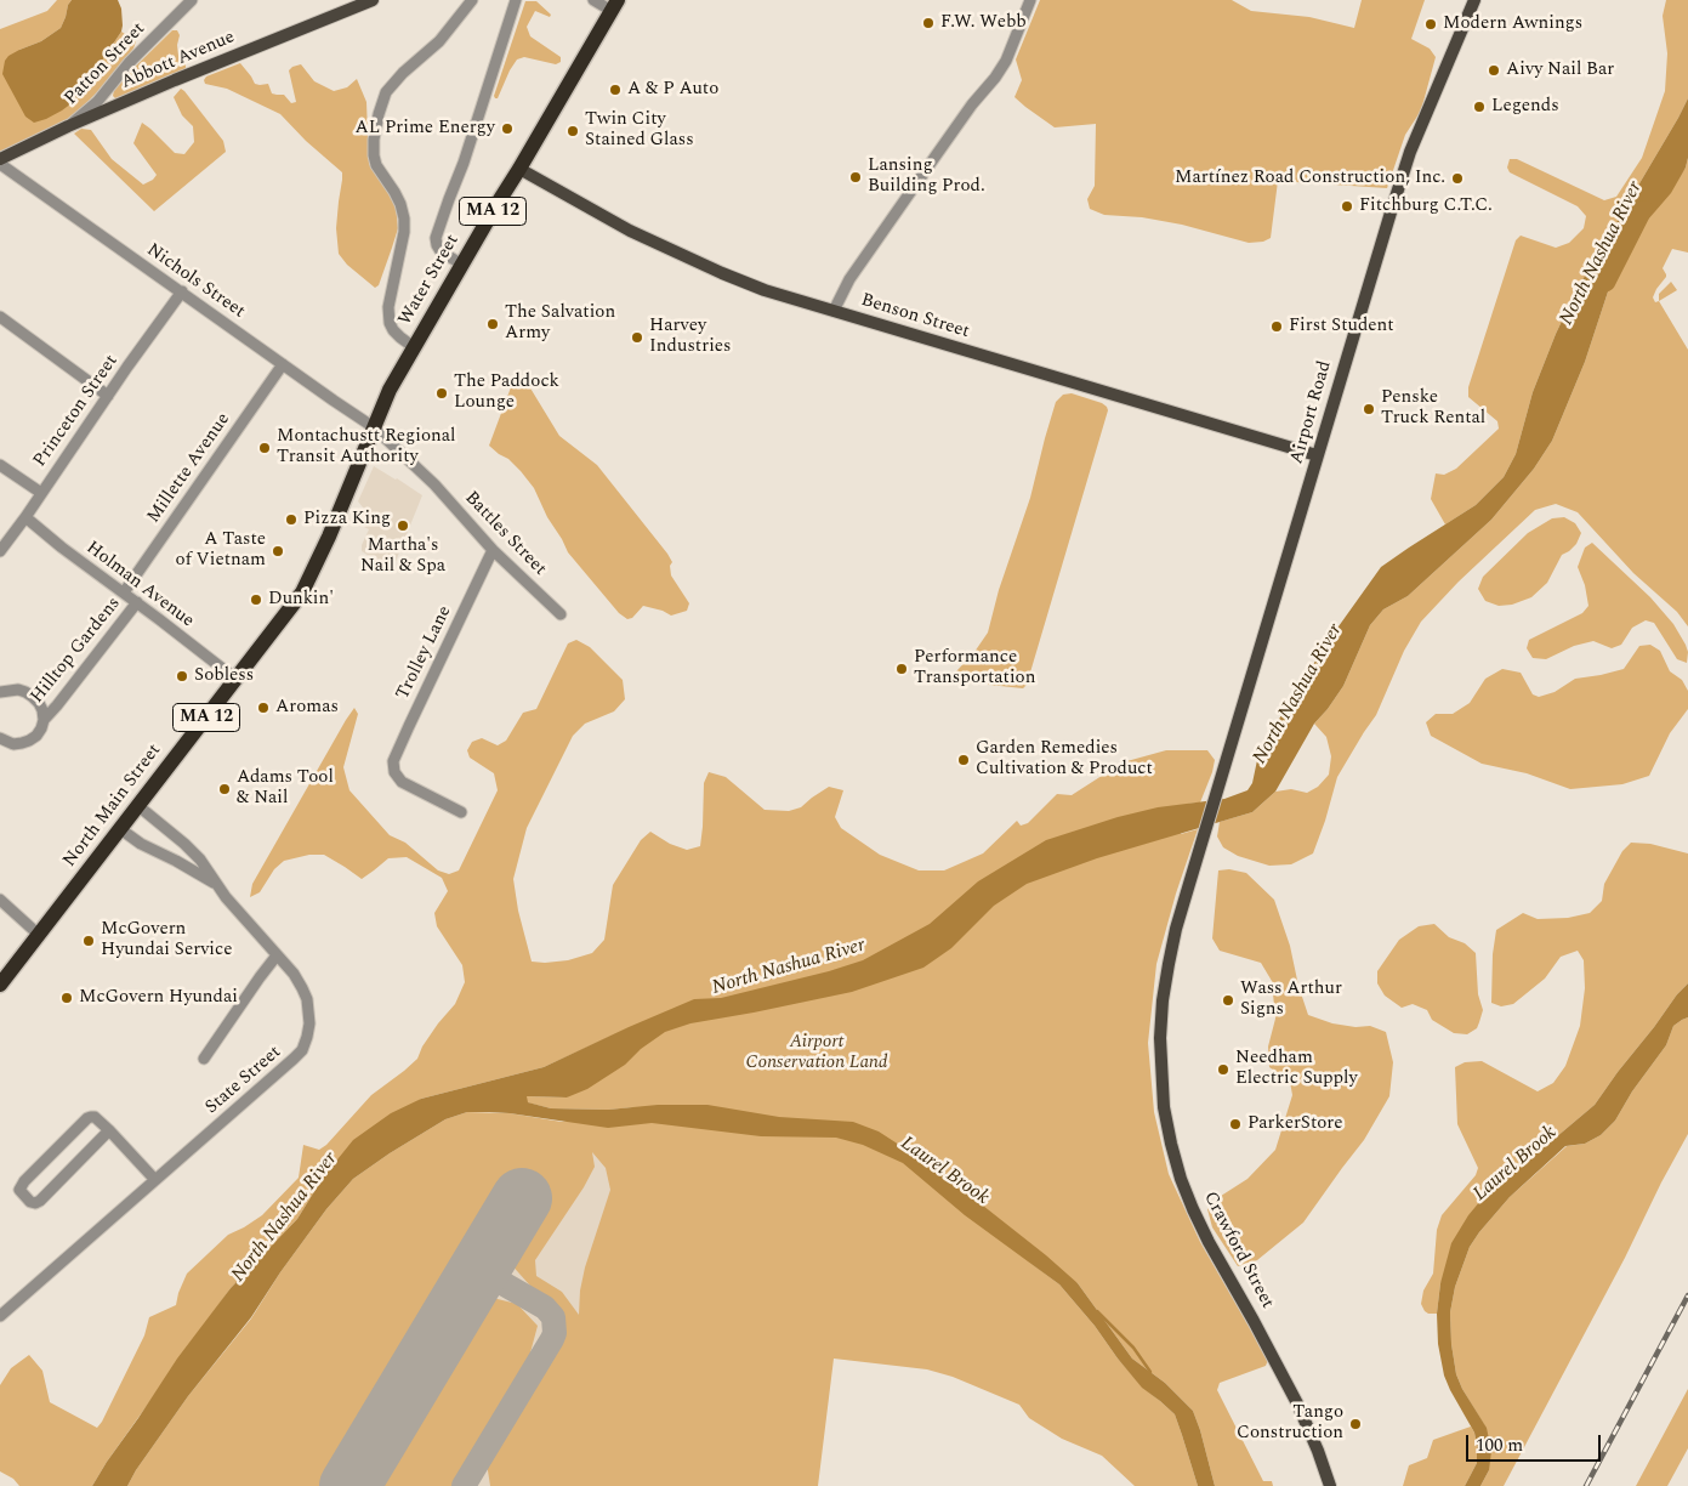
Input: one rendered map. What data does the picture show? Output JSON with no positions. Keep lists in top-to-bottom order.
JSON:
{
  "streets": {
    "highway": ["MA 12", "Water Street", "North Main Street"],
    "main road": [
      "Abbott Avenue",
      "Benson Street",
      "Airport Road",
      "Crawford Street"
    ],
    "street": [
      "Patton Street",
      "Nichols Street",
      "Princeton Street",
      "Millette Avenue",
      "Battles Street",
      "Holman Avenue",
      "Hilltop Gardens",
      "Trolley Lane",
      "State Street"
    ]
  },
  "crossings": [
    ["Abbott Avenue", "Patton Street"],
    ["Water Street", "Nichols Street"],
    ["Water Street", "Benson Street"],
    ["Water Street", "Battles Street"],
    ["Water Street", "North Main Street"],
    ["Nichols Street", "Princeton Street"],
    ["Nichols Street", "Millette Avenue"],
    ["Nichols Street", "Battles Street"],
    ["Nichols Street", "North Main Street"],
    ["Benson Street", "Airport Road"],
    ["Princeton Street", "Holman Avenue"],
    ["Airport Road", "Crawford Street"],
    ["Millette Avenue", "Holman Avenue"],
    ["Battles Street", "Trolley Lane"],
    ["Battles Street", "North Main Street"],
    ["Holman Avenue", "Hilltop Gardens"],
    ["Holman Avenue", "North Main Street"],
    ["North Main Street", "State Street"]
  ],
  "water": ["North Nashua River", "Laurel Brook"],
  "parks": ["Airport Conservation Land"],
  "places": [
    "F.W. Webb",
    "Modern Awnings",
    "Aivy Nail Bar",
    "A & P Auto",
    "Legends",
    "AL Prime Energy",
    "Twin City Stained Glass",
    "Lansing Building Prod.",
    "Martínez Road Construction, Inc.",
    "Fitchburg C.T.C.",
    "The Salvation Army",
    "First Student",
    "Harvey Industries",
    "The Paddock Lounge",
    "Penske Truck Rental",
    "Montachustt Regional Transit Authority",
    "Pizza King",
    "Martha's Nail & Spa",
    "A Taste of Vietnam",
    "Dunkin'",
    "Performance Transportation",
    "Sobless",
    "Aromas",
    "Garden Remedies Cultivation & Product",
    "Adams Tool & Nail",
    "McGovern Hyundai Service",
    "McGovern Hyundai",
    "Wass Arthur Signs",
    "Needham Electric Supply",
    "ParkerStore",
    "Tango Construction"
  ],
  "scale_bar": "100 m"
}
